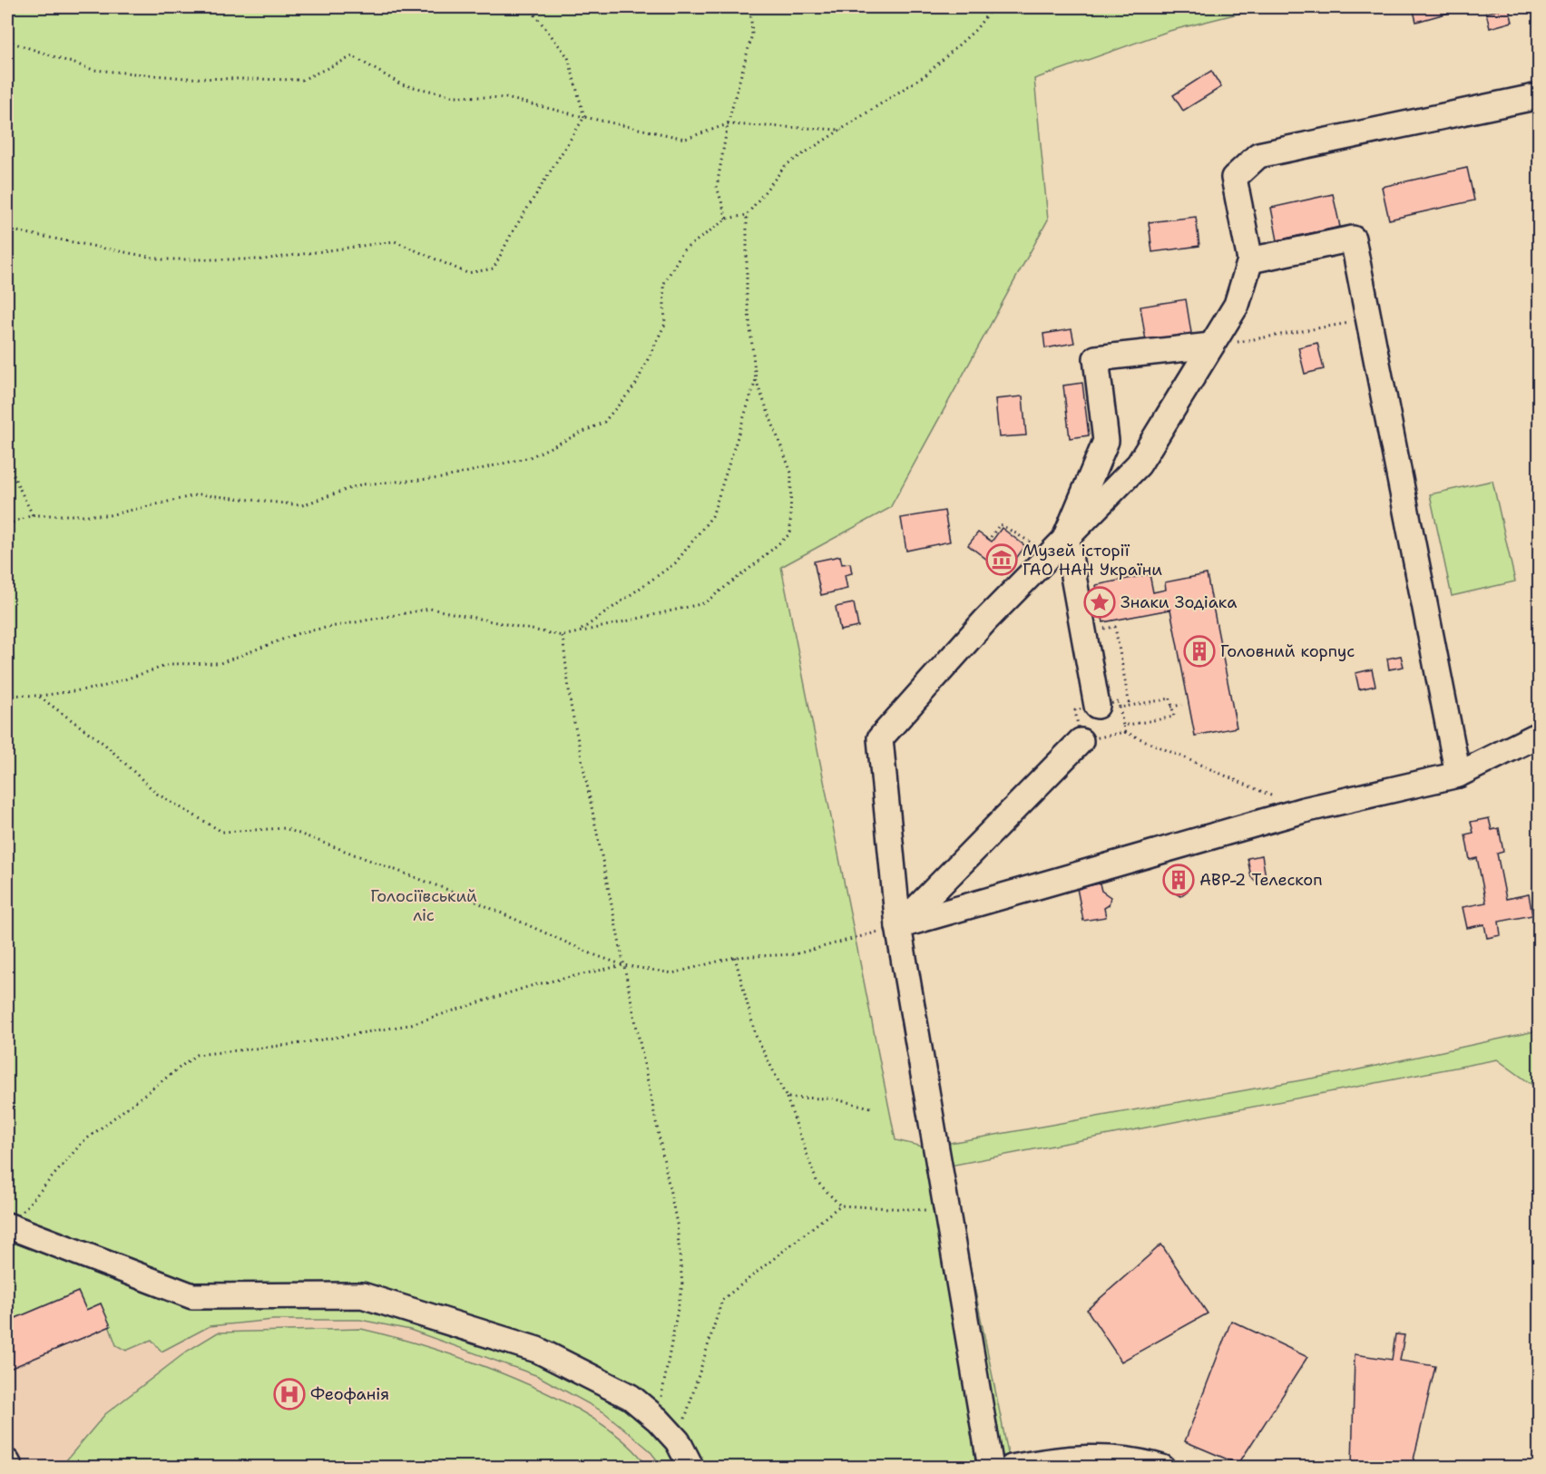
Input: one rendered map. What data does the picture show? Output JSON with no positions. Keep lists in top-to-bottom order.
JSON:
{
  "parks": ["Голосіївський ліс"],
  "places": {
    "museum": ["Музей історії ГАО НАН України"],
    "place": ["Знаки Зодіака"],
    "building": ["Головний корпус", "АВР-2 Телескоп"],
    "hospital": ["Феофанія"]
  }
}
